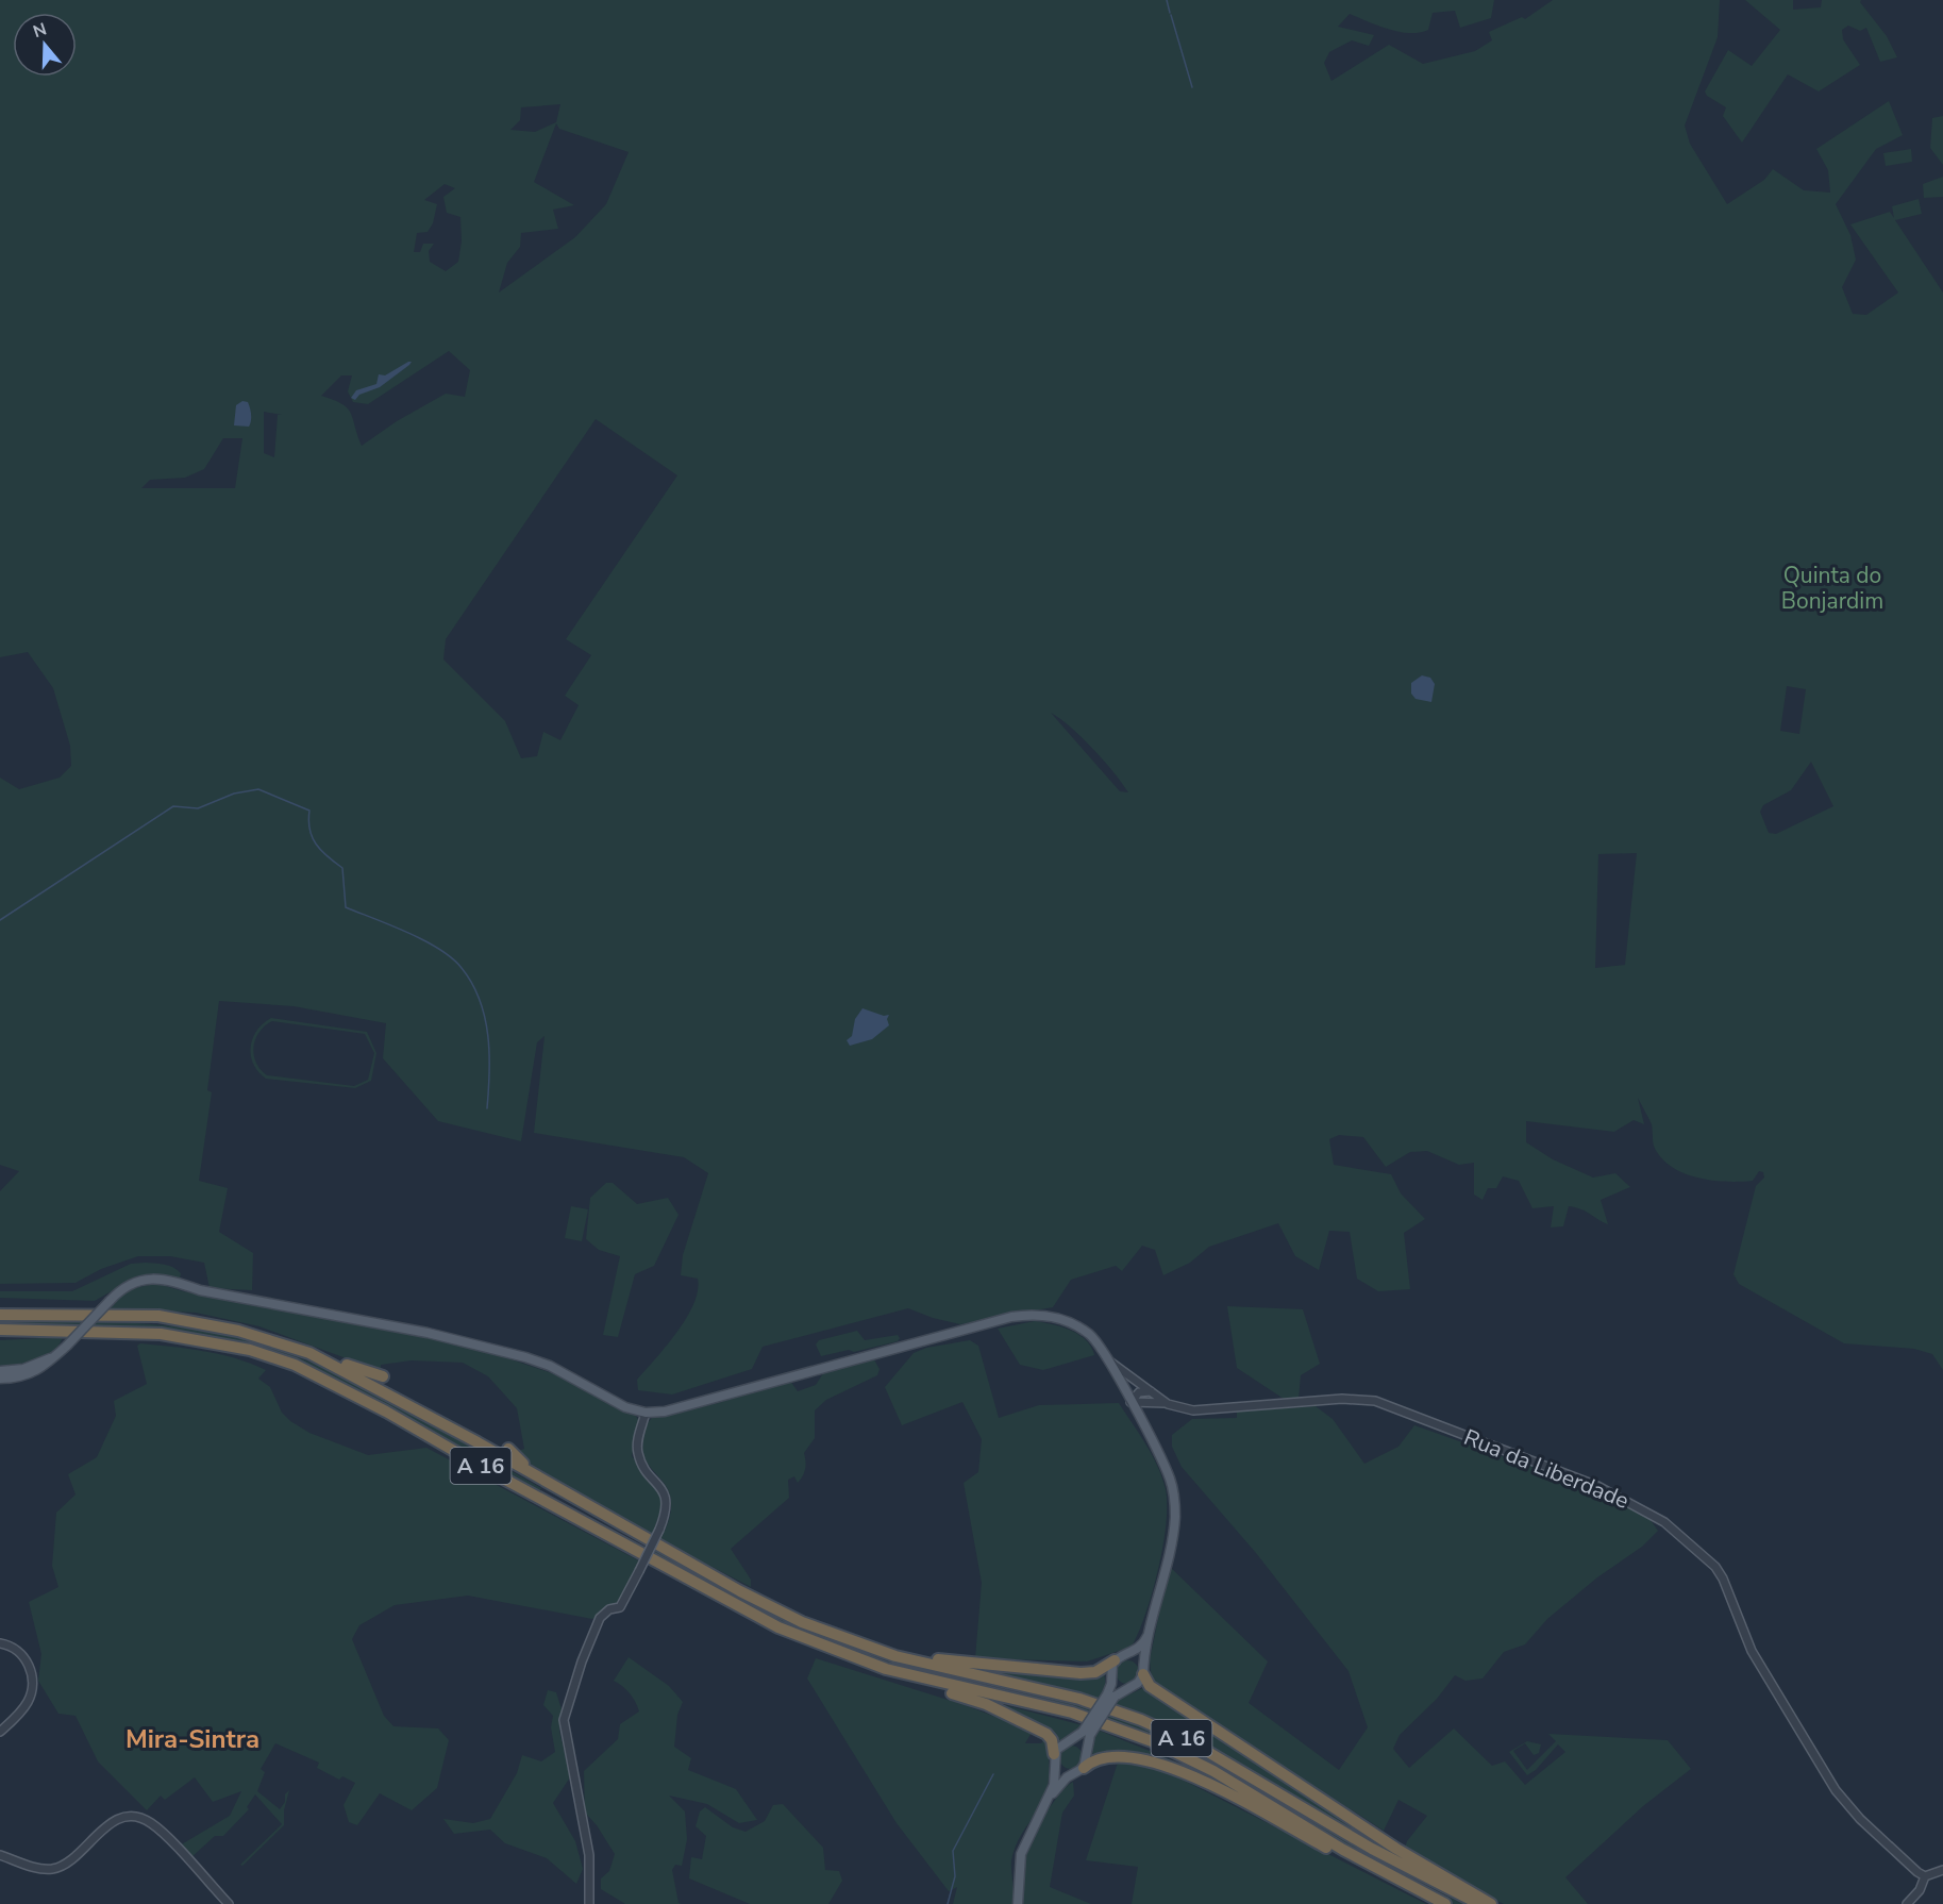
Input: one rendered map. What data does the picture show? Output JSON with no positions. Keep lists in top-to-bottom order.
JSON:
{
  "streets": {
    "highway": ["A 16"],
    "street": ["Rua da Liberdade"]
  },
  "districts": ["Mira-Sintra"],
  "parks": ["Quinta do Bonjardim"],
  "north": "top"
}
